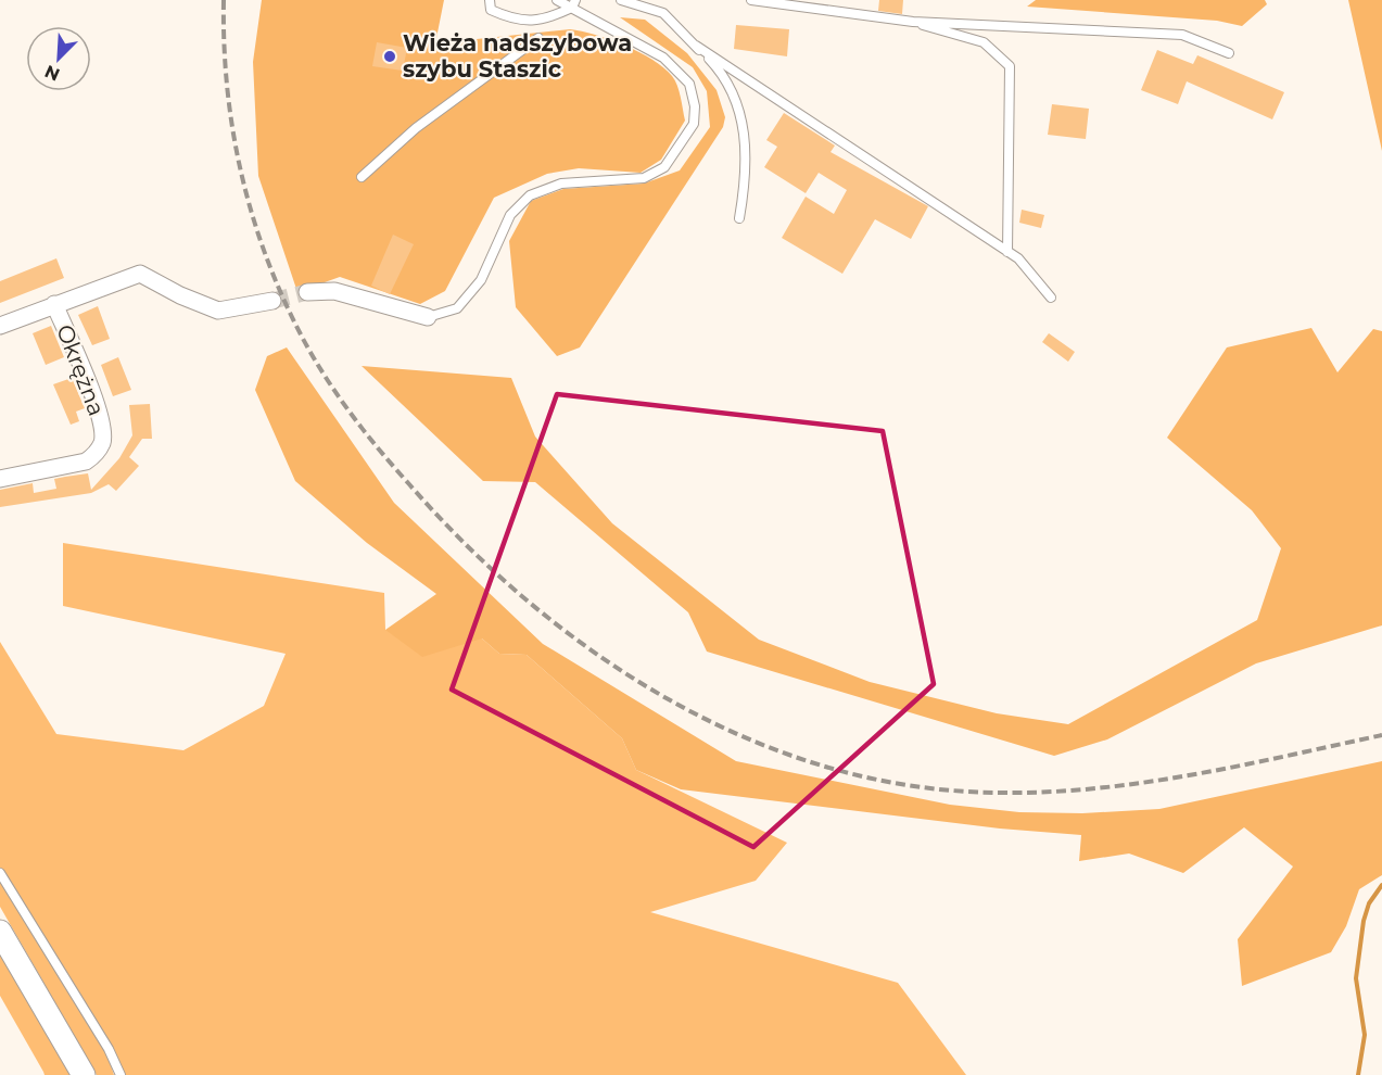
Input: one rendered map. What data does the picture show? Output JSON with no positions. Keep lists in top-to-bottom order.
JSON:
{
  "streets": {
    "street": ["Okrężna"]
  },
  "places": ["Wieża nadszybowa szybu Staszic"],
  "north": "bottom left"
}
